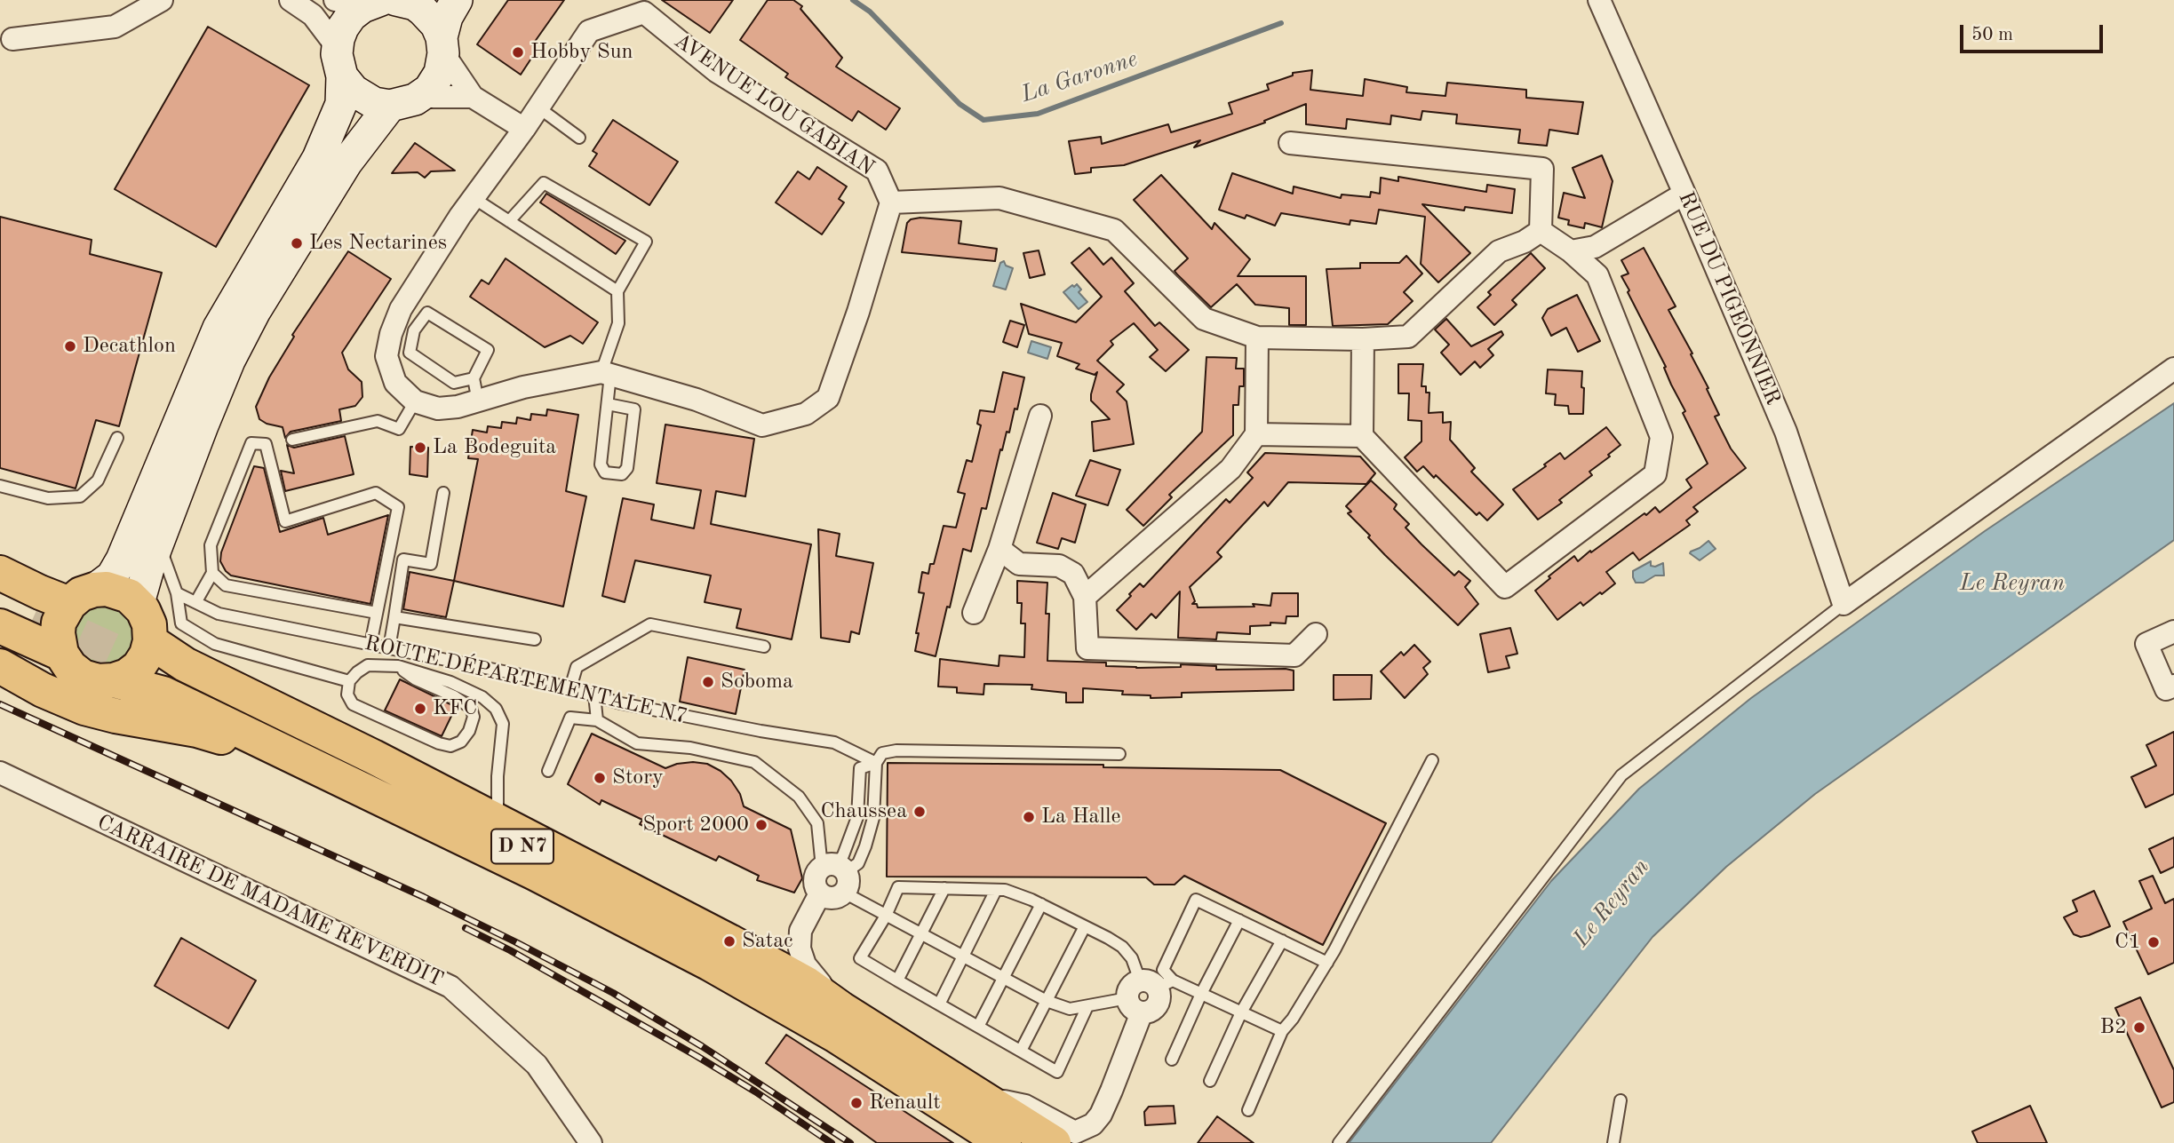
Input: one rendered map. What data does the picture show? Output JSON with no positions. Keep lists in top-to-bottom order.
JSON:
{
  "streets": {
    "main road": ["D N7"],
    "street": ["AVENUE LOU GABIAN", "RUE DU PIGEONNIER", "CARRAIRE DE MADAME REVERDIT"],
    "lane": ["ROUTE DÉPARTEMENTALE N7"]
  },
  "water": ["La Garonne", "Le Reyran"],
  "places": [
    "Hobby Sun",
    "Les Nectarines",
    "Decathlon",
    "La Bodeguita",
    "Soboma",
    "KFC",
    "Story",
    "Chaussea",
    "La Halle",
    "Sport 2000",
    "Satac",
    "C1",
    "B2",
    "Renault"
  ],
  "scale_bar": "50 m"
}
